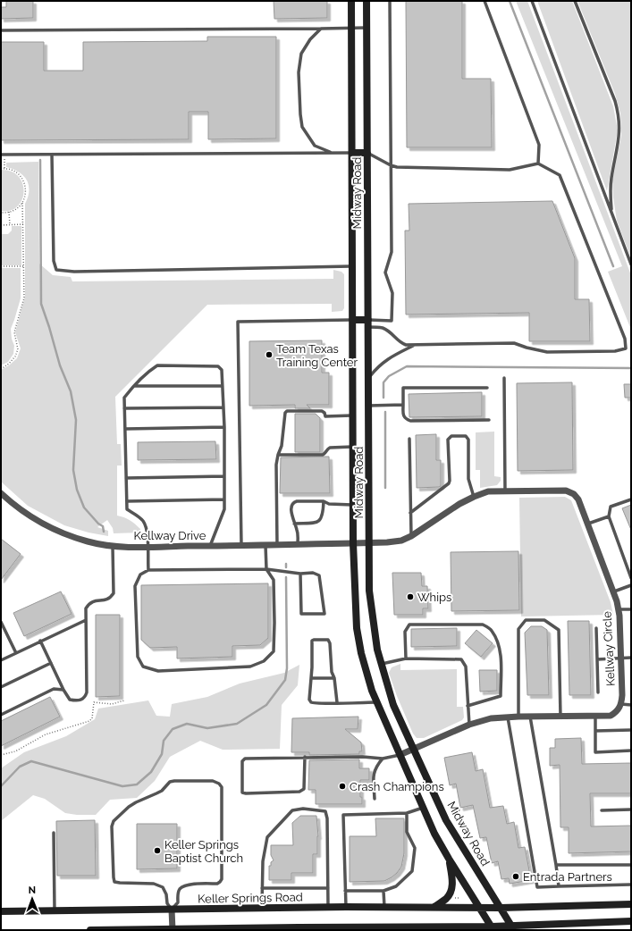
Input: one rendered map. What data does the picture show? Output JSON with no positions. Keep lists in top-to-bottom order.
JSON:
{
  "streets": {
    "main road": ["Midway Road", "Keller Springs Road"],
    "street": ["Kellway Drive", "Kellway Circle"]
  },
  "crossings": [
    ["Midway Road", "Kellway Drive"],
    ["Midway Road", "Kellway Circle"],
    ["Midway Road", "Keller Springs Road"],
    ["Kellway Drive", "Kellway Circle"]
  ],
  "places": [
    "Team Texas Training Center",
    "Whips",
    "Crash Champions",
    "Keller Springs Baptist Church",
    "Entrada Partners"
  ],
  "north": "top"
}
